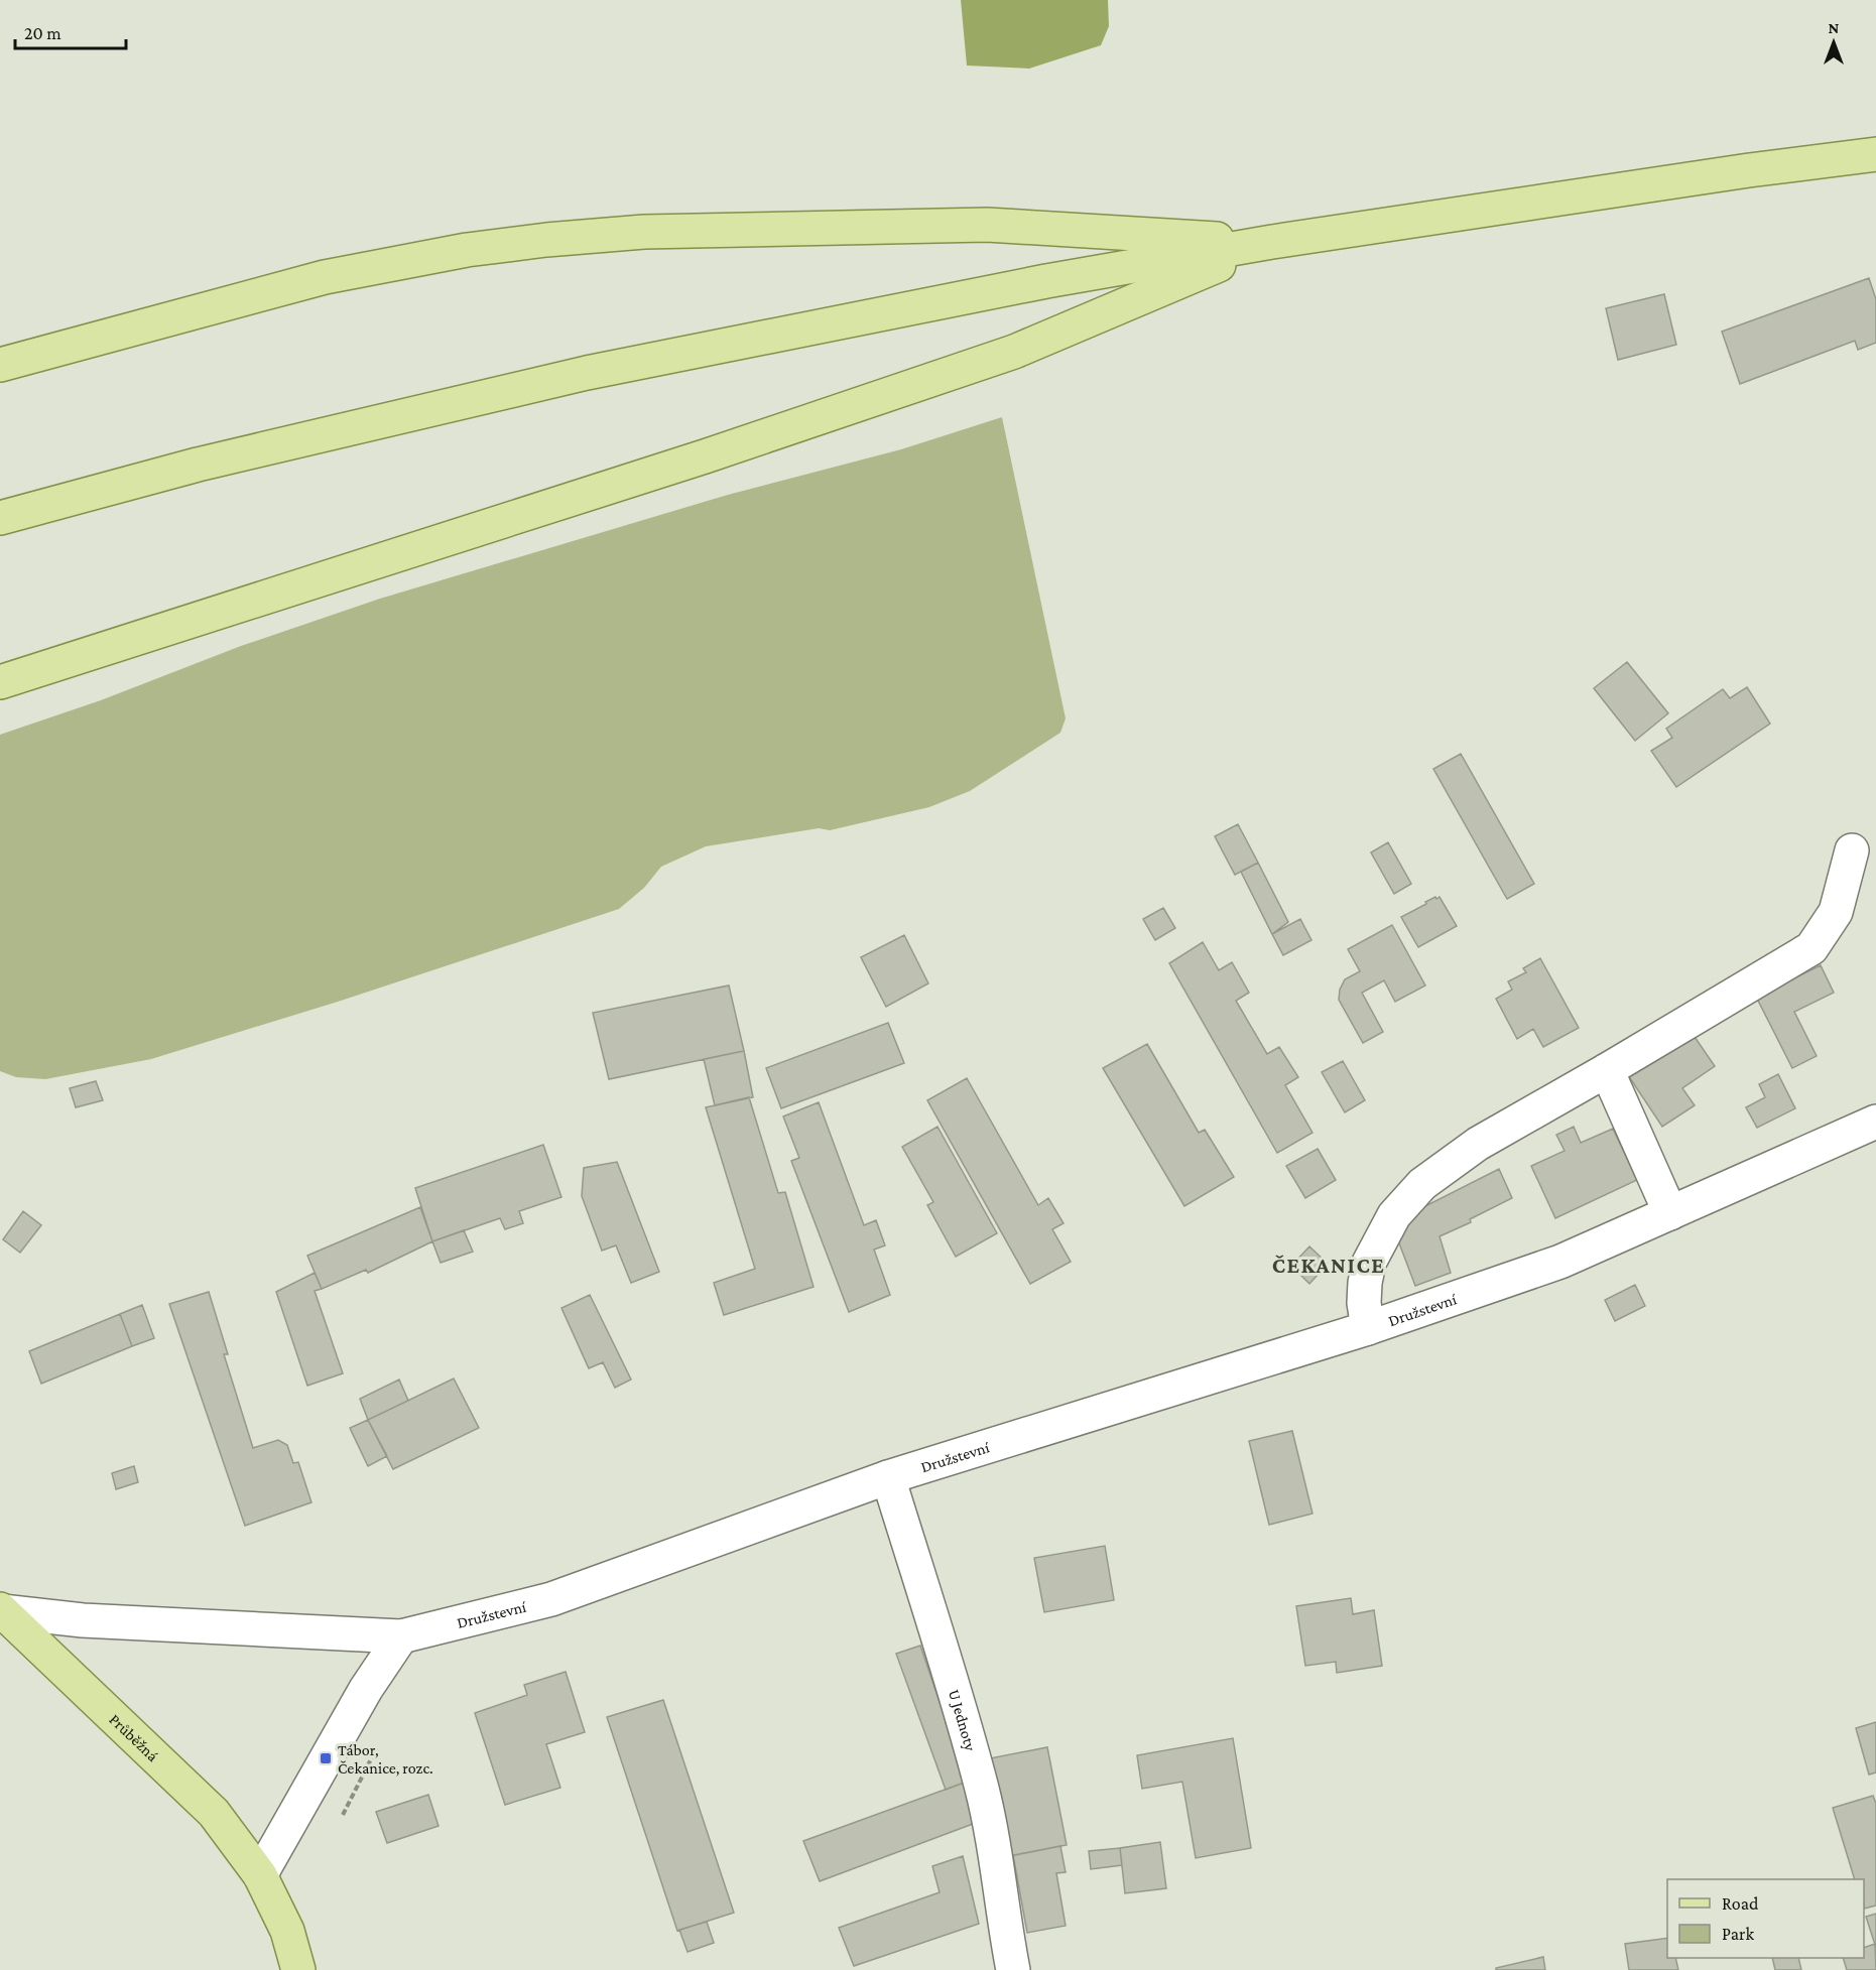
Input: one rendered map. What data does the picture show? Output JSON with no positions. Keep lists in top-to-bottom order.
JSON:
{
  "streets": {
    "main road": ["Průběžná"],
    "street": ["Družstevní", "U Jednoty"]
  },
  "crossings": [
    ["Družstevní", "U Jednoty"],
    ["Družstevní", "Průběžná"]
  ],
  "districts": ["ČEKANICE"],
  "places": {
    "transit": ["Tábor, Čekanice, rozc."]
  },
  "legend": ["Road", "Park"],
  "scale_bar": "20 m",
  "north": "top"
}
